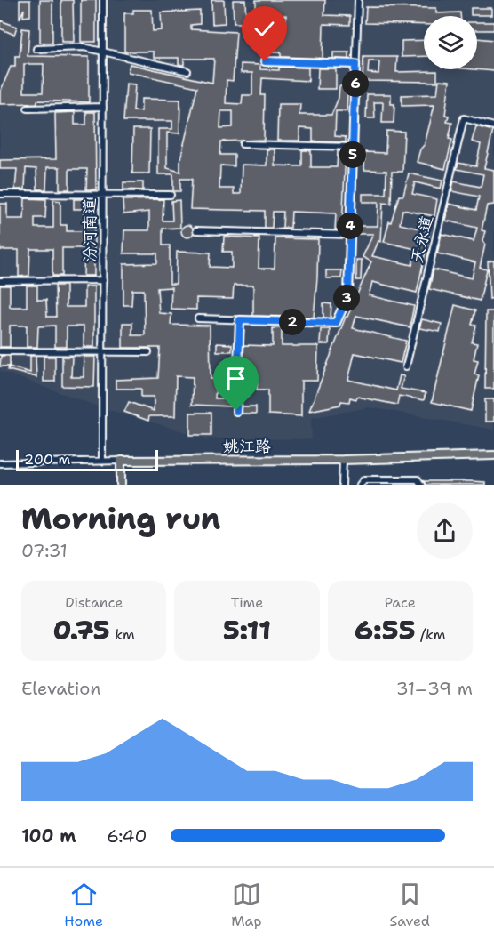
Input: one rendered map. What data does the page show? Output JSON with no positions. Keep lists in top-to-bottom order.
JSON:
{
  "streets": {
    "main road": ["姚江路"],
    "street": ["汾河南道", "天永道"]
  },
  "crossings": [
    ["汾河南道", "姚江路"]
  ],
  "scale_bar": "200 m",
  "page": {
    "pins": [
      "6",
      "5",
      "4",
      "3",
      "2"
    ],
    "scale": "200 m",
    "heading": ["Morning run", "07:31"],
    "stats": [
      ["Distance", "0.75 km"],
      ["Time", "5:11"],
      ["Pace", "6:55 /km"]
    ],
    "chart": ["Elevation", "31–39 m"],
    "list": [
      {
        "name": "100 m",
        "note": "6:40"
      }
    ],
    "tabs": ["Home", "Map", "Saved"]
  }
}
